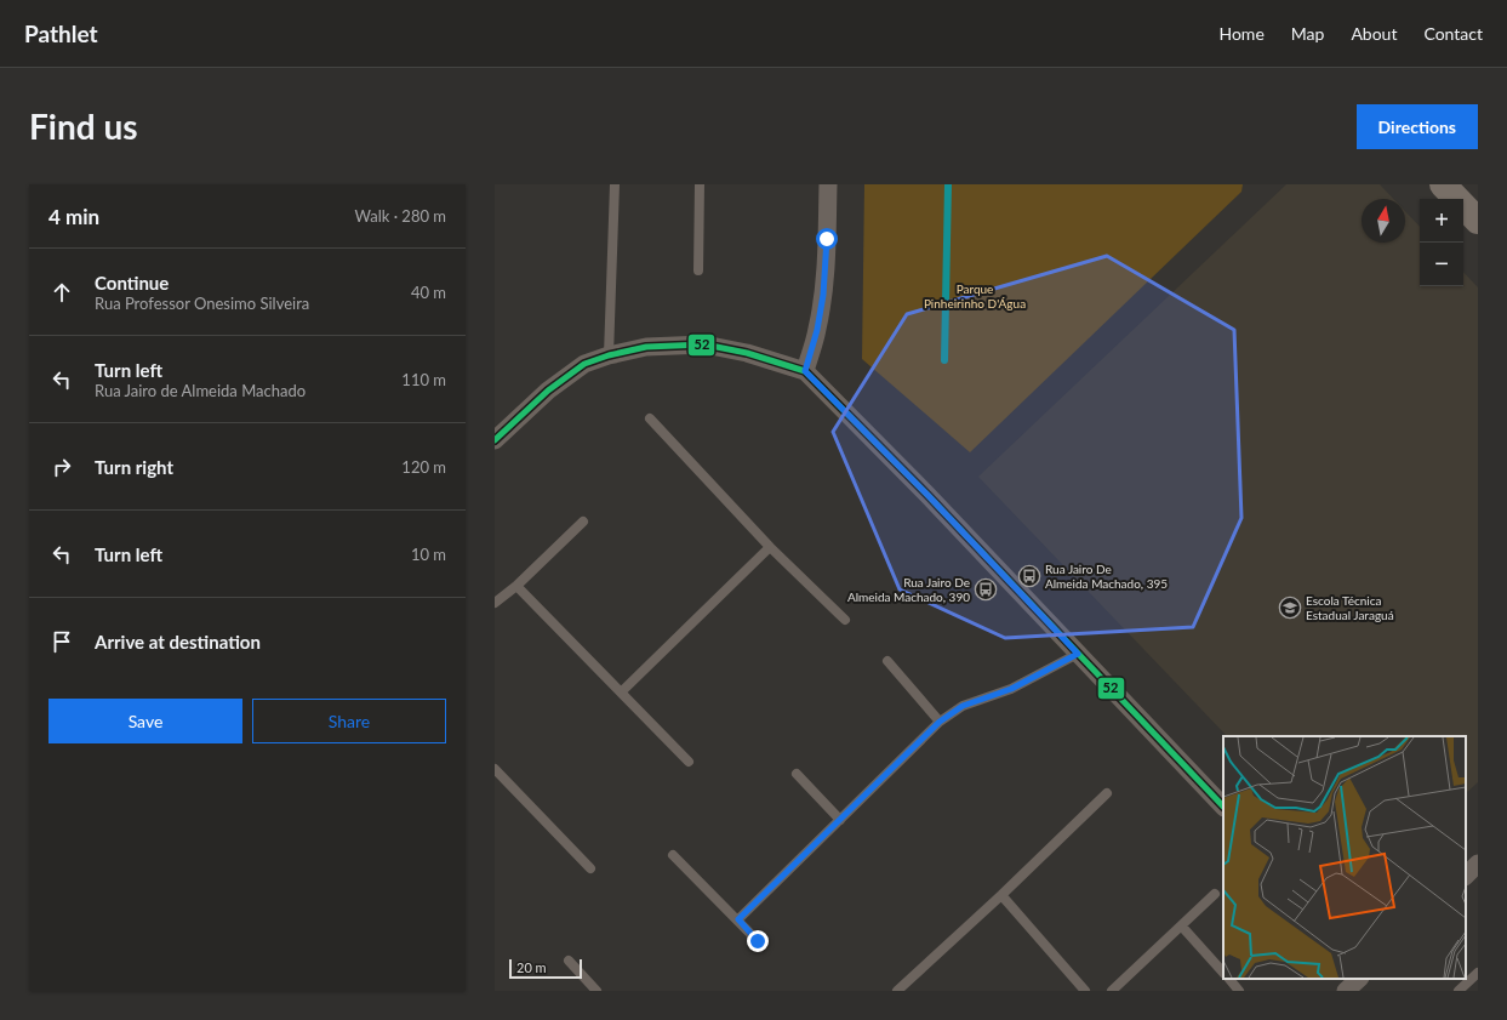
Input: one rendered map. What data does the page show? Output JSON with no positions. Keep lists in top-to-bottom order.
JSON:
{
  "parks": ["Parque Pinheirinho D'Água"],
  "places": {
    "bus stop": ["Rua Jairo De Almeida Machado, 395", "Rua Jairo De Almeida Machado, 390"],
    "school or university": ["Escola Técnica Estadual Jaraguá"]
  },
  "lines": ["transit line 52"],
  "scale_bar": "20 m",
  "north": "top",
  "page": {
    "header": "Pathlet",
    "nav": [
      "Home",
      "Map",
      "About",
      "Contact"
    ],
    "buttons": [
      "Directions",
      ["Save", "Share"]
    ],
    "title": "Find us",
    "heading": ["4 min", "Walk · 280 m"],
    "map_buttons": ["+", "−"],
    "list": [
      ["Continue", "Rua Professor Onesimo Silveira", "40 m"],
      ["Turn left", "Rua Jairo de Almeida Machado", "110 m"],
      ["Turn right", "120 m"],
      ["Turn left", "10 m"],
      "Arrive at destination"
    ],
    "scale": "20 m"
  }
}
